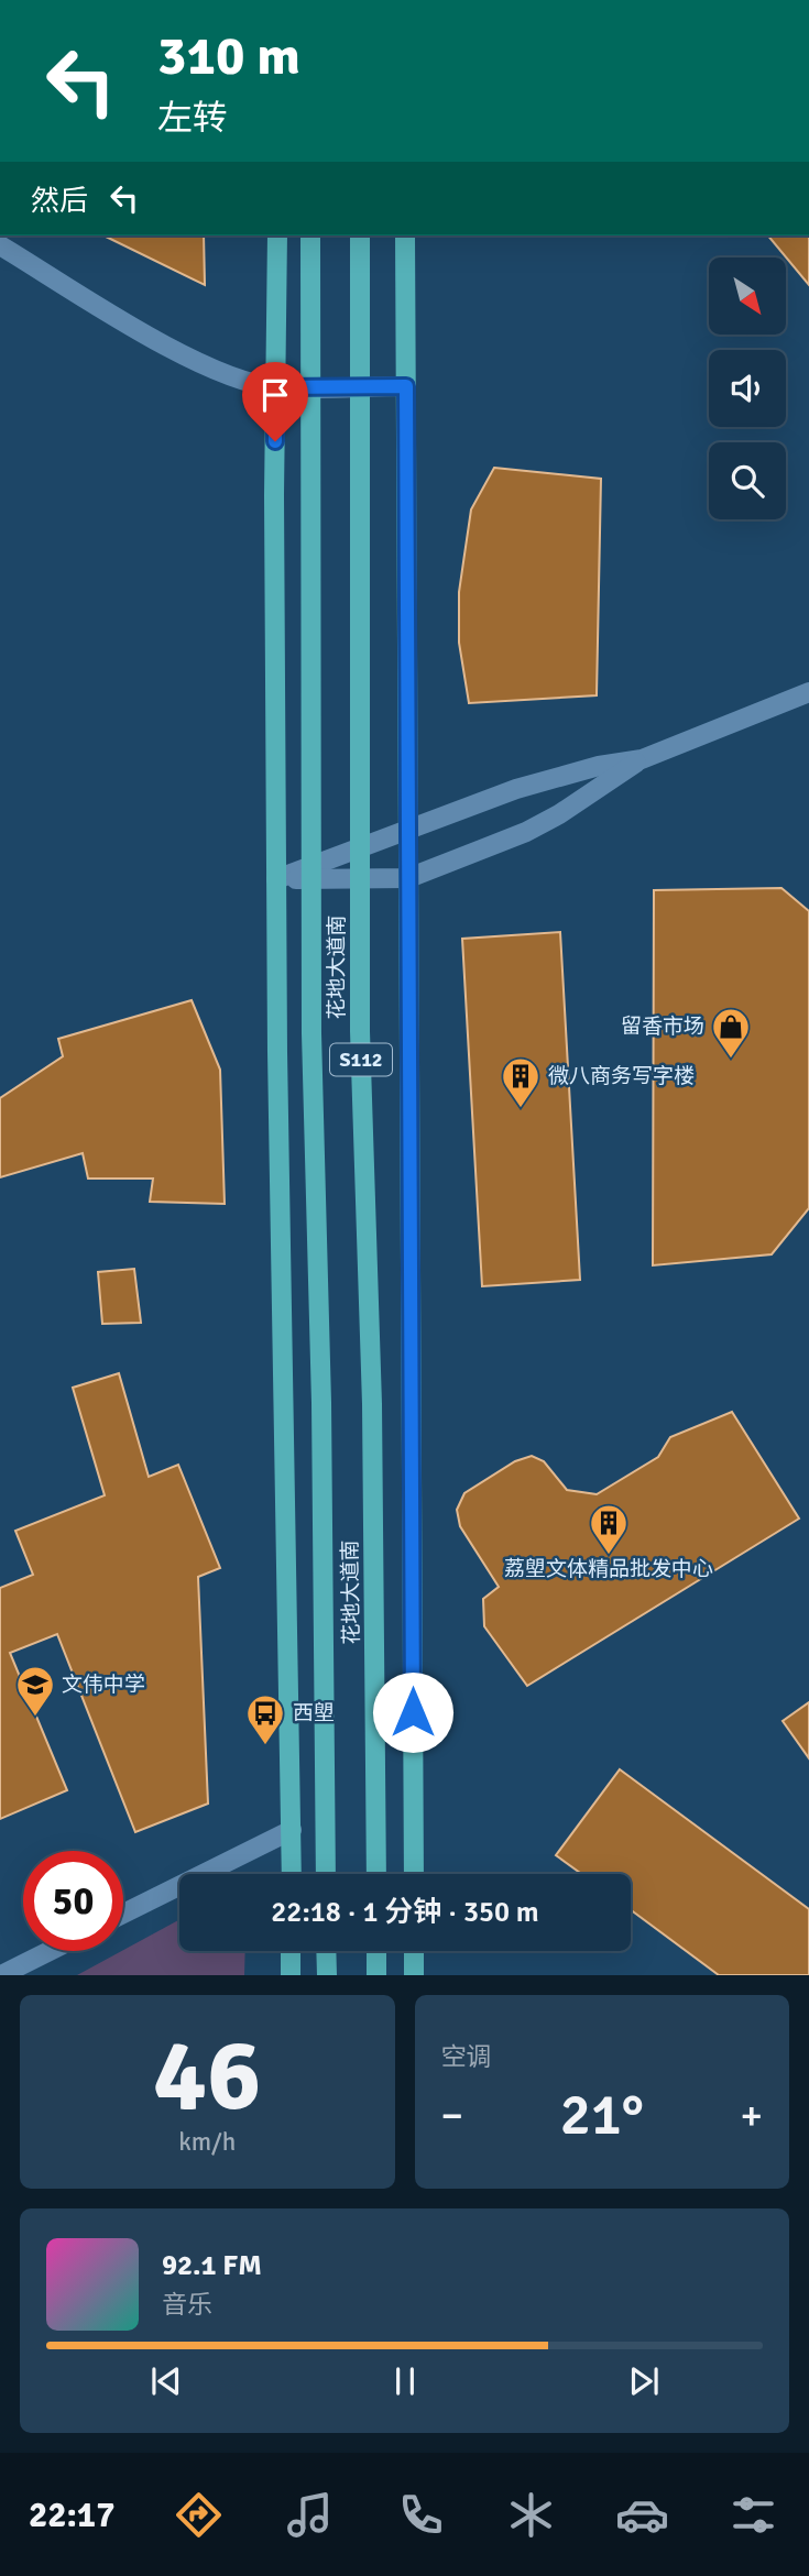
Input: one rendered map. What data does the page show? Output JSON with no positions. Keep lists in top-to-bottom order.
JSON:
{
  "streets": {
    "main road": ["花地大道南", "S112"]
  },
  "places": {
    "shop": ["留香市场"],
    "building": ["微八商务写字楼", "荔塱文体精品批发中心"],
    "school or university": ["文伟中学"],
    "bus stop": ["西塱"]
  },
  "north": "bottom right",
  "page": {
    "turn": ["310 m", "左转"],
    "then": "然后",
    "limit": "50",
    "trip": "22:18 · 1 分钟 · 350 m",
    "tile": [
      ["46", "km/h"],
      "空调"
    ],
    "heat": ["−", "21°", "+"],
    "song": ["92.1 FM", "音乐"],
    "tabs": "22:17"
  }
}
